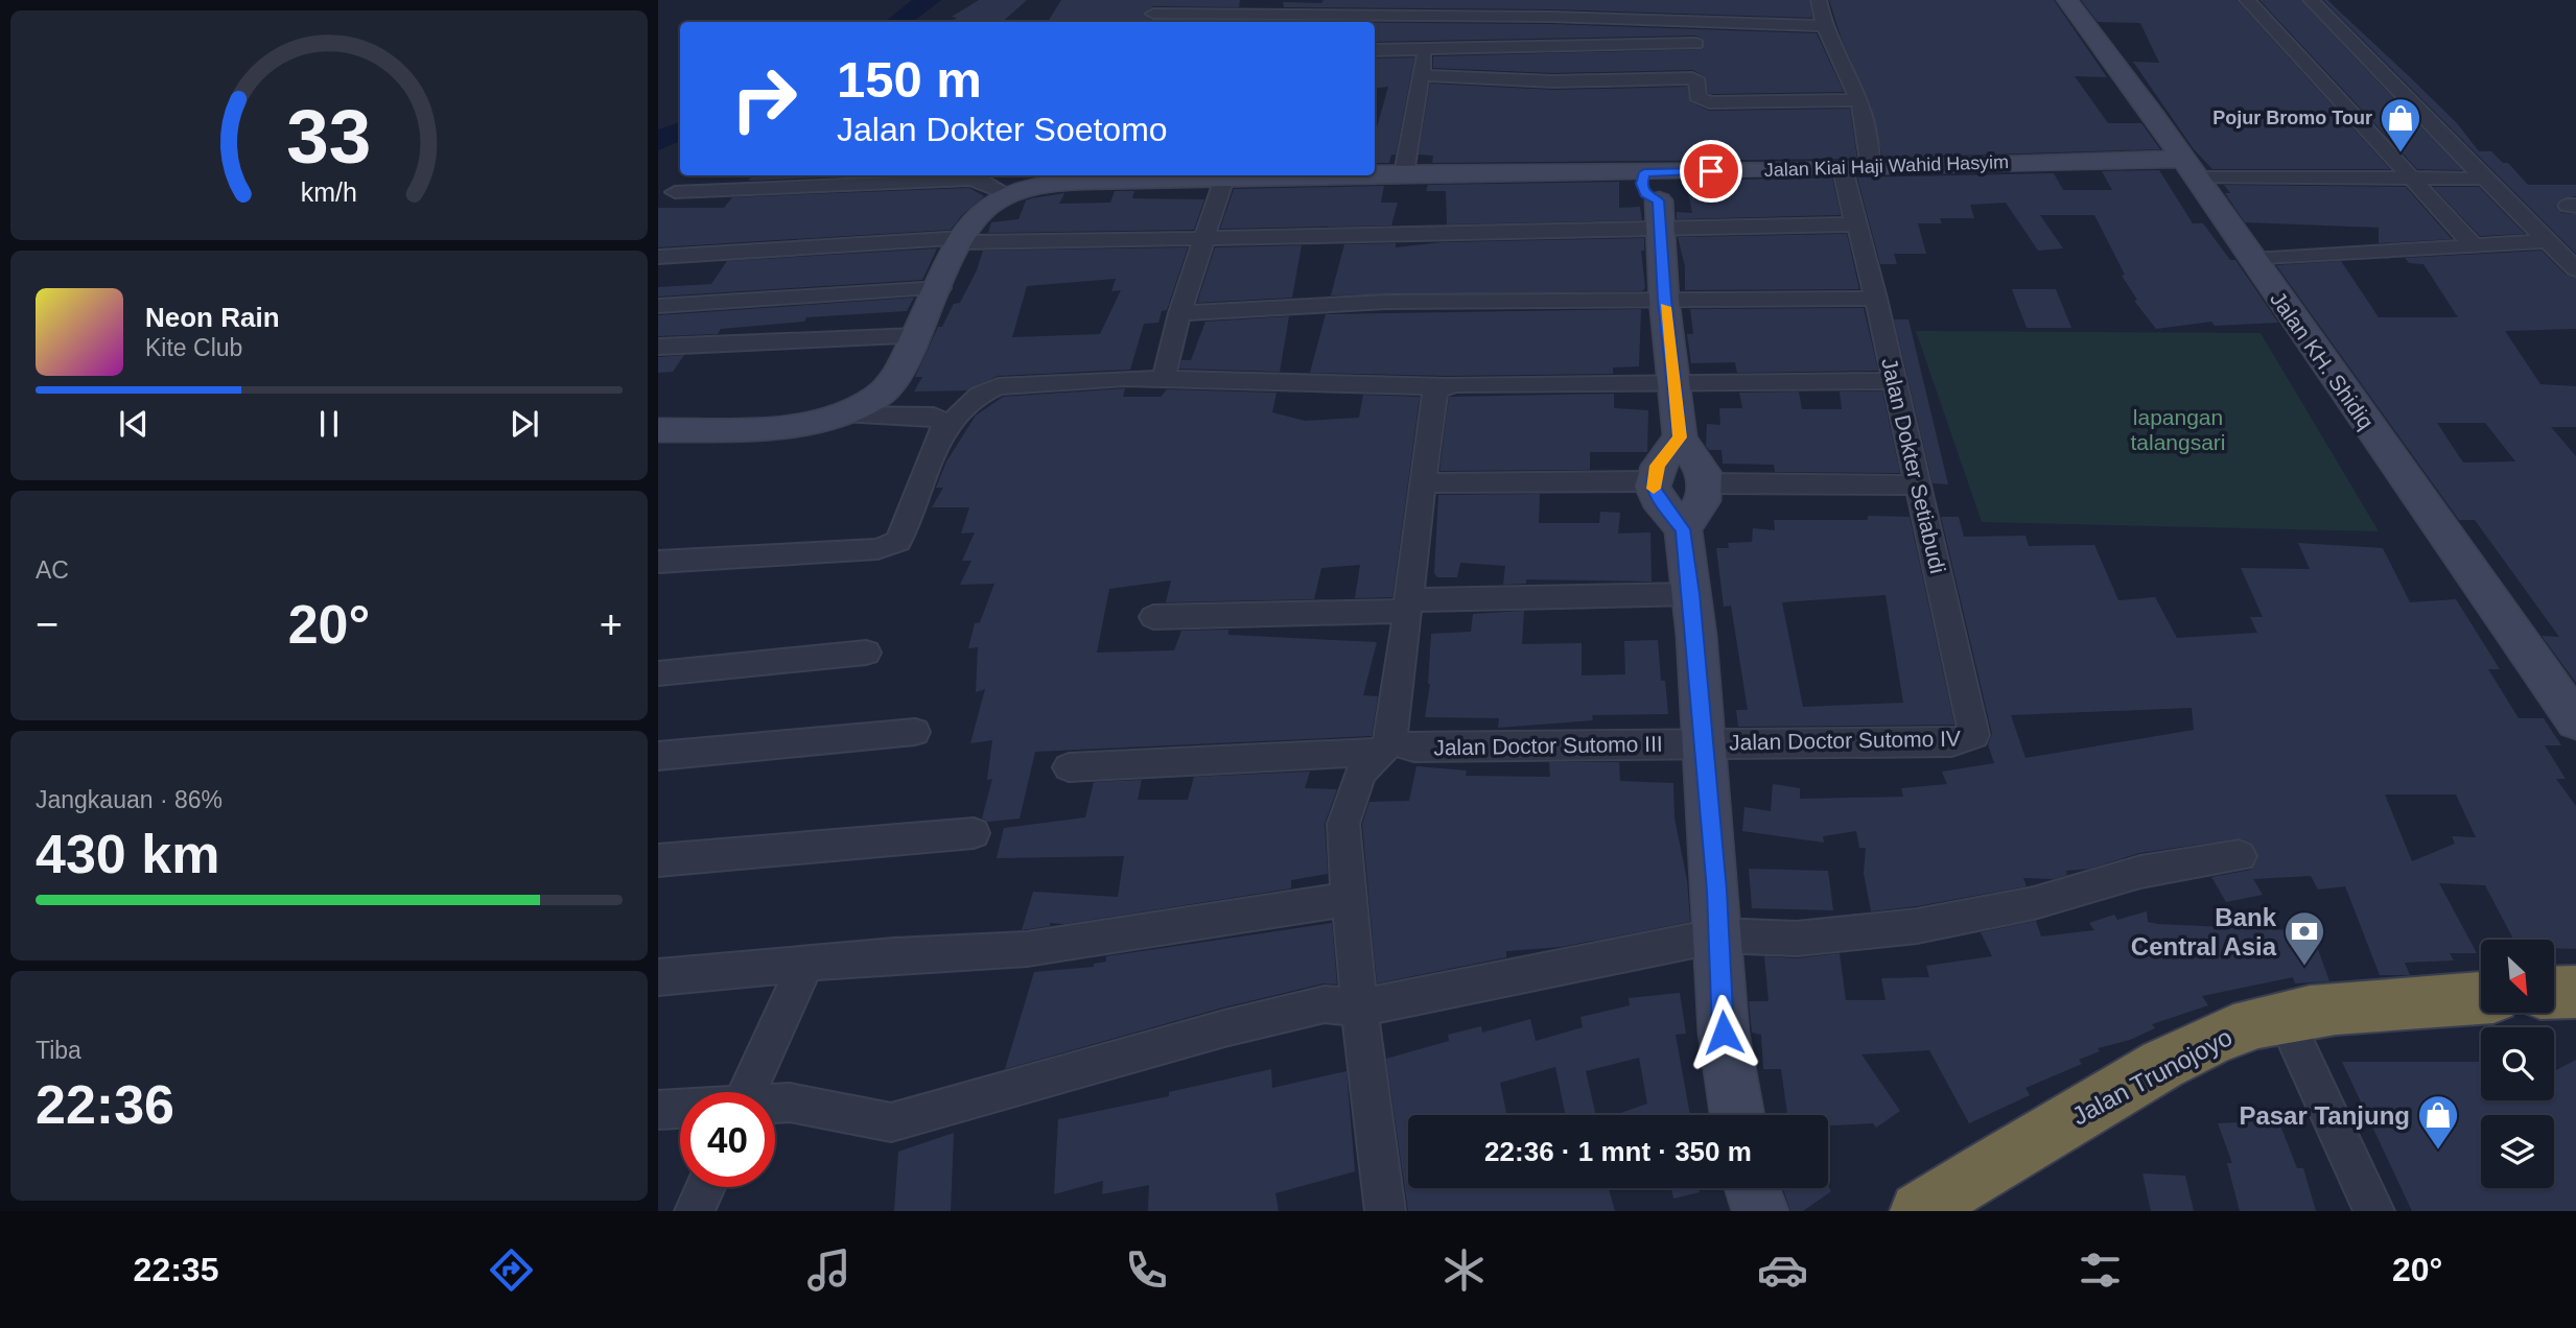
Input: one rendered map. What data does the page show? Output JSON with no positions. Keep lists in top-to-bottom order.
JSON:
{
  "streets": {
    "highway": ["Jalan Trunojoyo"],
    "street": [
      "Jalan Kiai Haji Wahid Hasyim",
      "Jalan KH. Shidiq",
      "Jalan Dokter Setiabudi",
      "Jalan Doctor Sutomo IV",
      "Jalan Doctor Sutomo III"
    ]
  },
  "crossings": [
    ["Jalan Kiai Haji Wahid Hasyim", "Jalan KH. Shidiq"],
    ["Jalan Kiai Haji Wahid Hasyim", "Jalan Dokter Setiabudi"],
    ["Jalan Dokter Setiabudi", "Jalan Doctor Sutomo IV"],
    ["Jalan Doctor Sutomo IV", "Jalan Doctor Sutomo III"]
  ],
  "parks": ["lapangan talangsari"],
  "places": {
    "shop": ["Pojur Bromo Tour", "Pasar Tanjung"],
    "bank": ["Bank Central Asia"]
  },
  "north": "bottom right",
  "page": {
    "turn": ["150 m", "Jalan Dokter Soetomo"],
    "song": ["Neon Rain", "Kite Club"],
    "tile": [
      "AC",
      ["Jangkauan · 86%", "430 km"],
      ["Tiba", "22:36"]
    ],
    "heat": ["−", "20°", "+"],
    "limit": "40",
    "trip": "22:36 · 1 mnt · 350 m",
    "tabs": ["22:35", "20°"],
    "gauge": ["33", "km/h"]
  }
}
